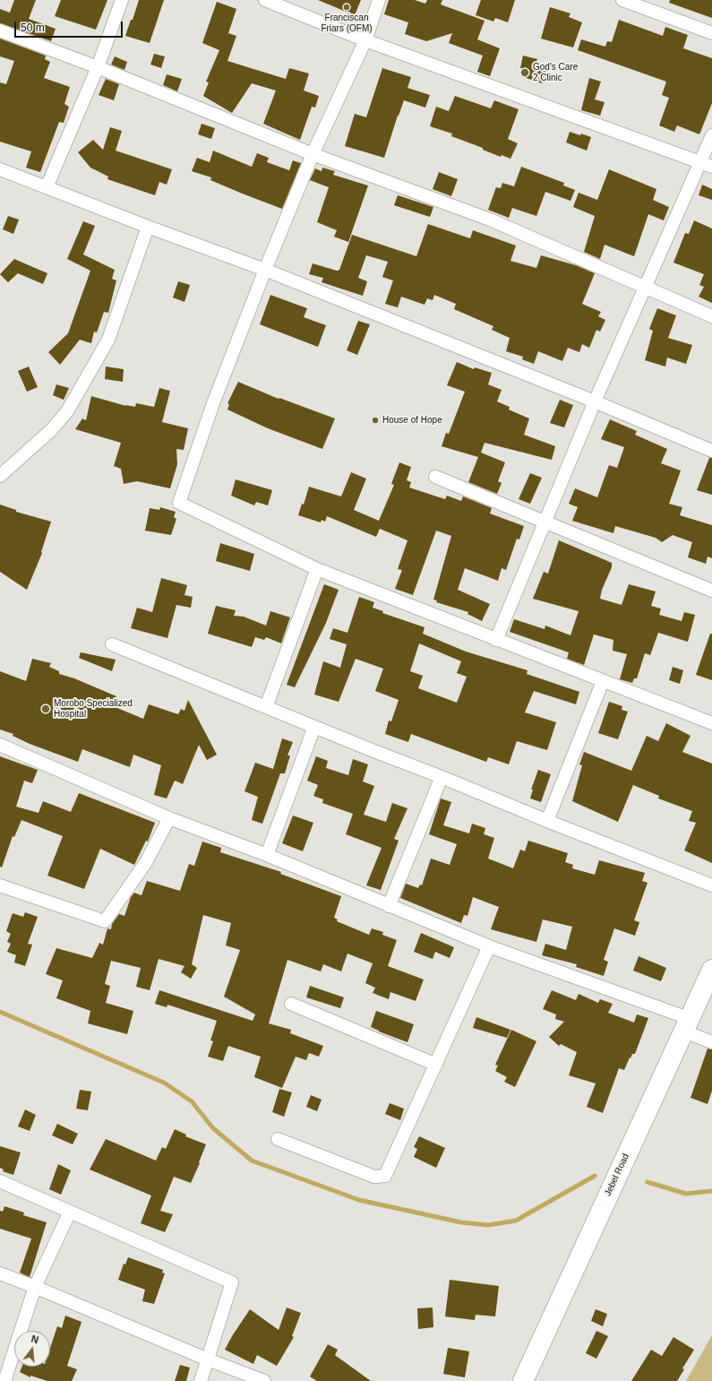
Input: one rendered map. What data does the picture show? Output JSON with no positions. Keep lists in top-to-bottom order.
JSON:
{
  "streets": {
    "main road": ["Jebel Road"]
  },
  "places": [
    "Franciscan Friars (OFM)",
    "God's Care 2 Clinic",
    "House of Hope",
    "Morobo Specialized Hospital"
  ],
  "scale_bar": "50 m",
  "north": "top"
}
